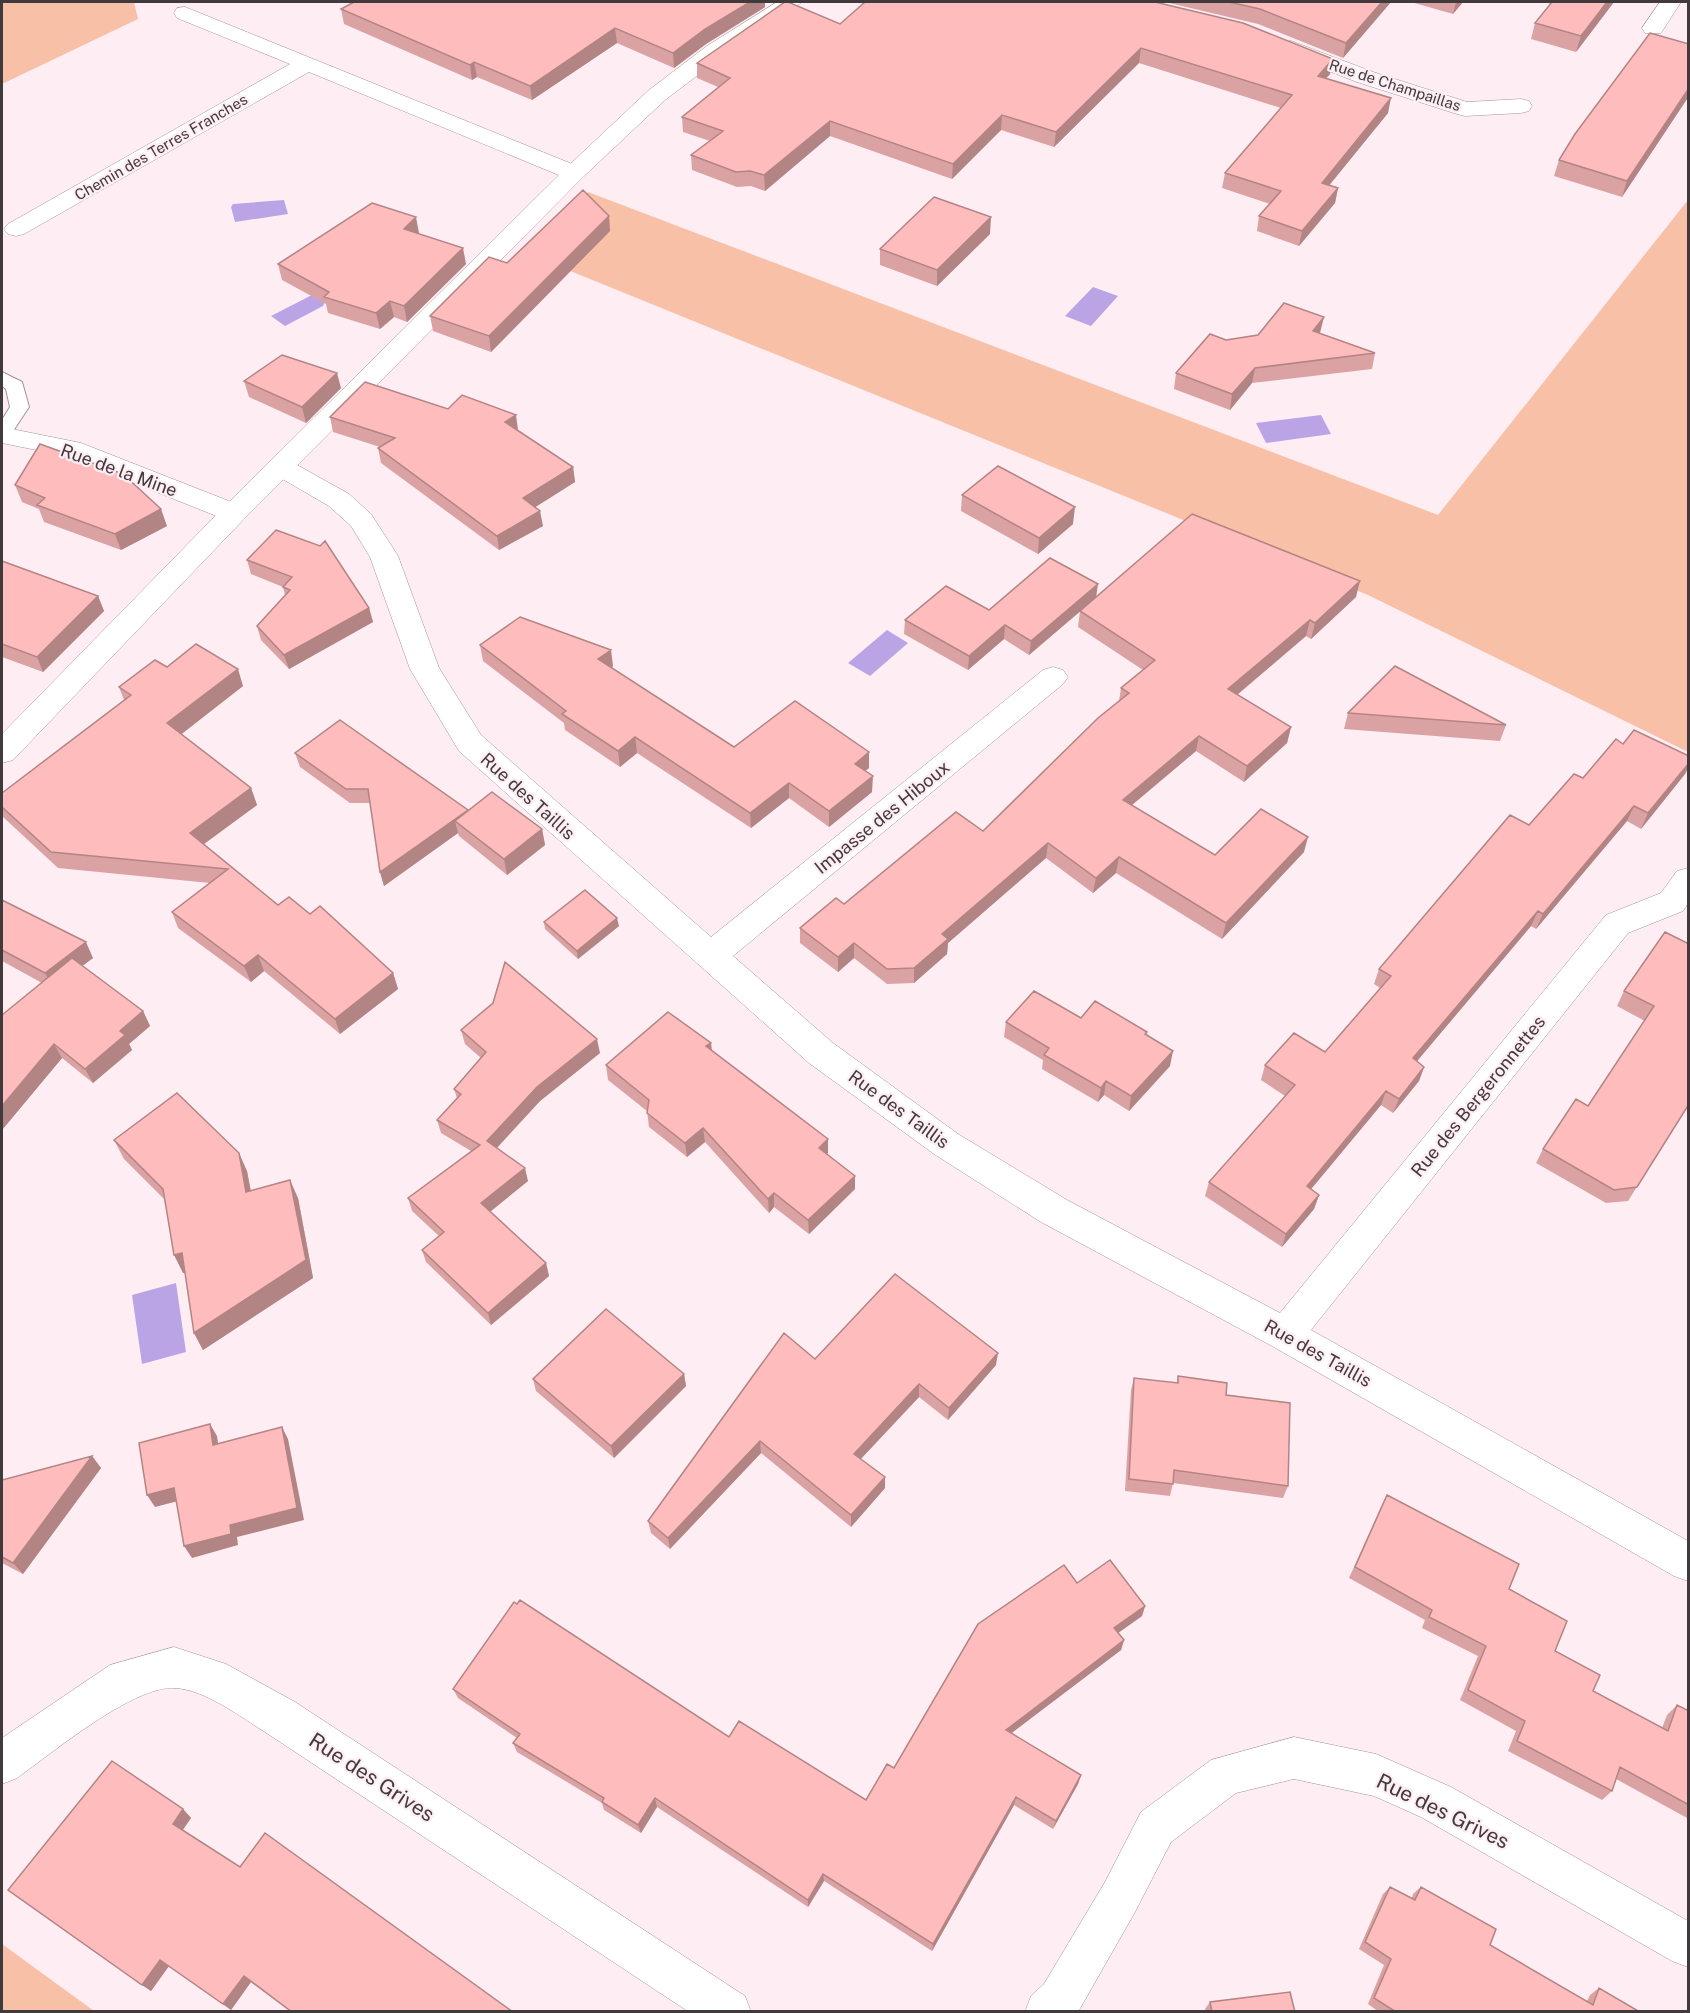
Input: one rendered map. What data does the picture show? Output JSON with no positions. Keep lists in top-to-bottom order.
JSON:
{
  "streets": {
    "street": [
      "Rue de Champaillas",
      "Chemin des Terres Franches",
      "Rue de la Mine",
      "Rue des Taillis",
      "Impasse des Hiboux",
      "Rue des Bergeronnettes",
      "Rue des Grives"
    ]
  },
  "crossings": [
    ["Rue des Taillis", "Impasse des Hiboux"],
    ["Rue des Taillis", "Rue des Bergeronnettes"]
  ]
}
